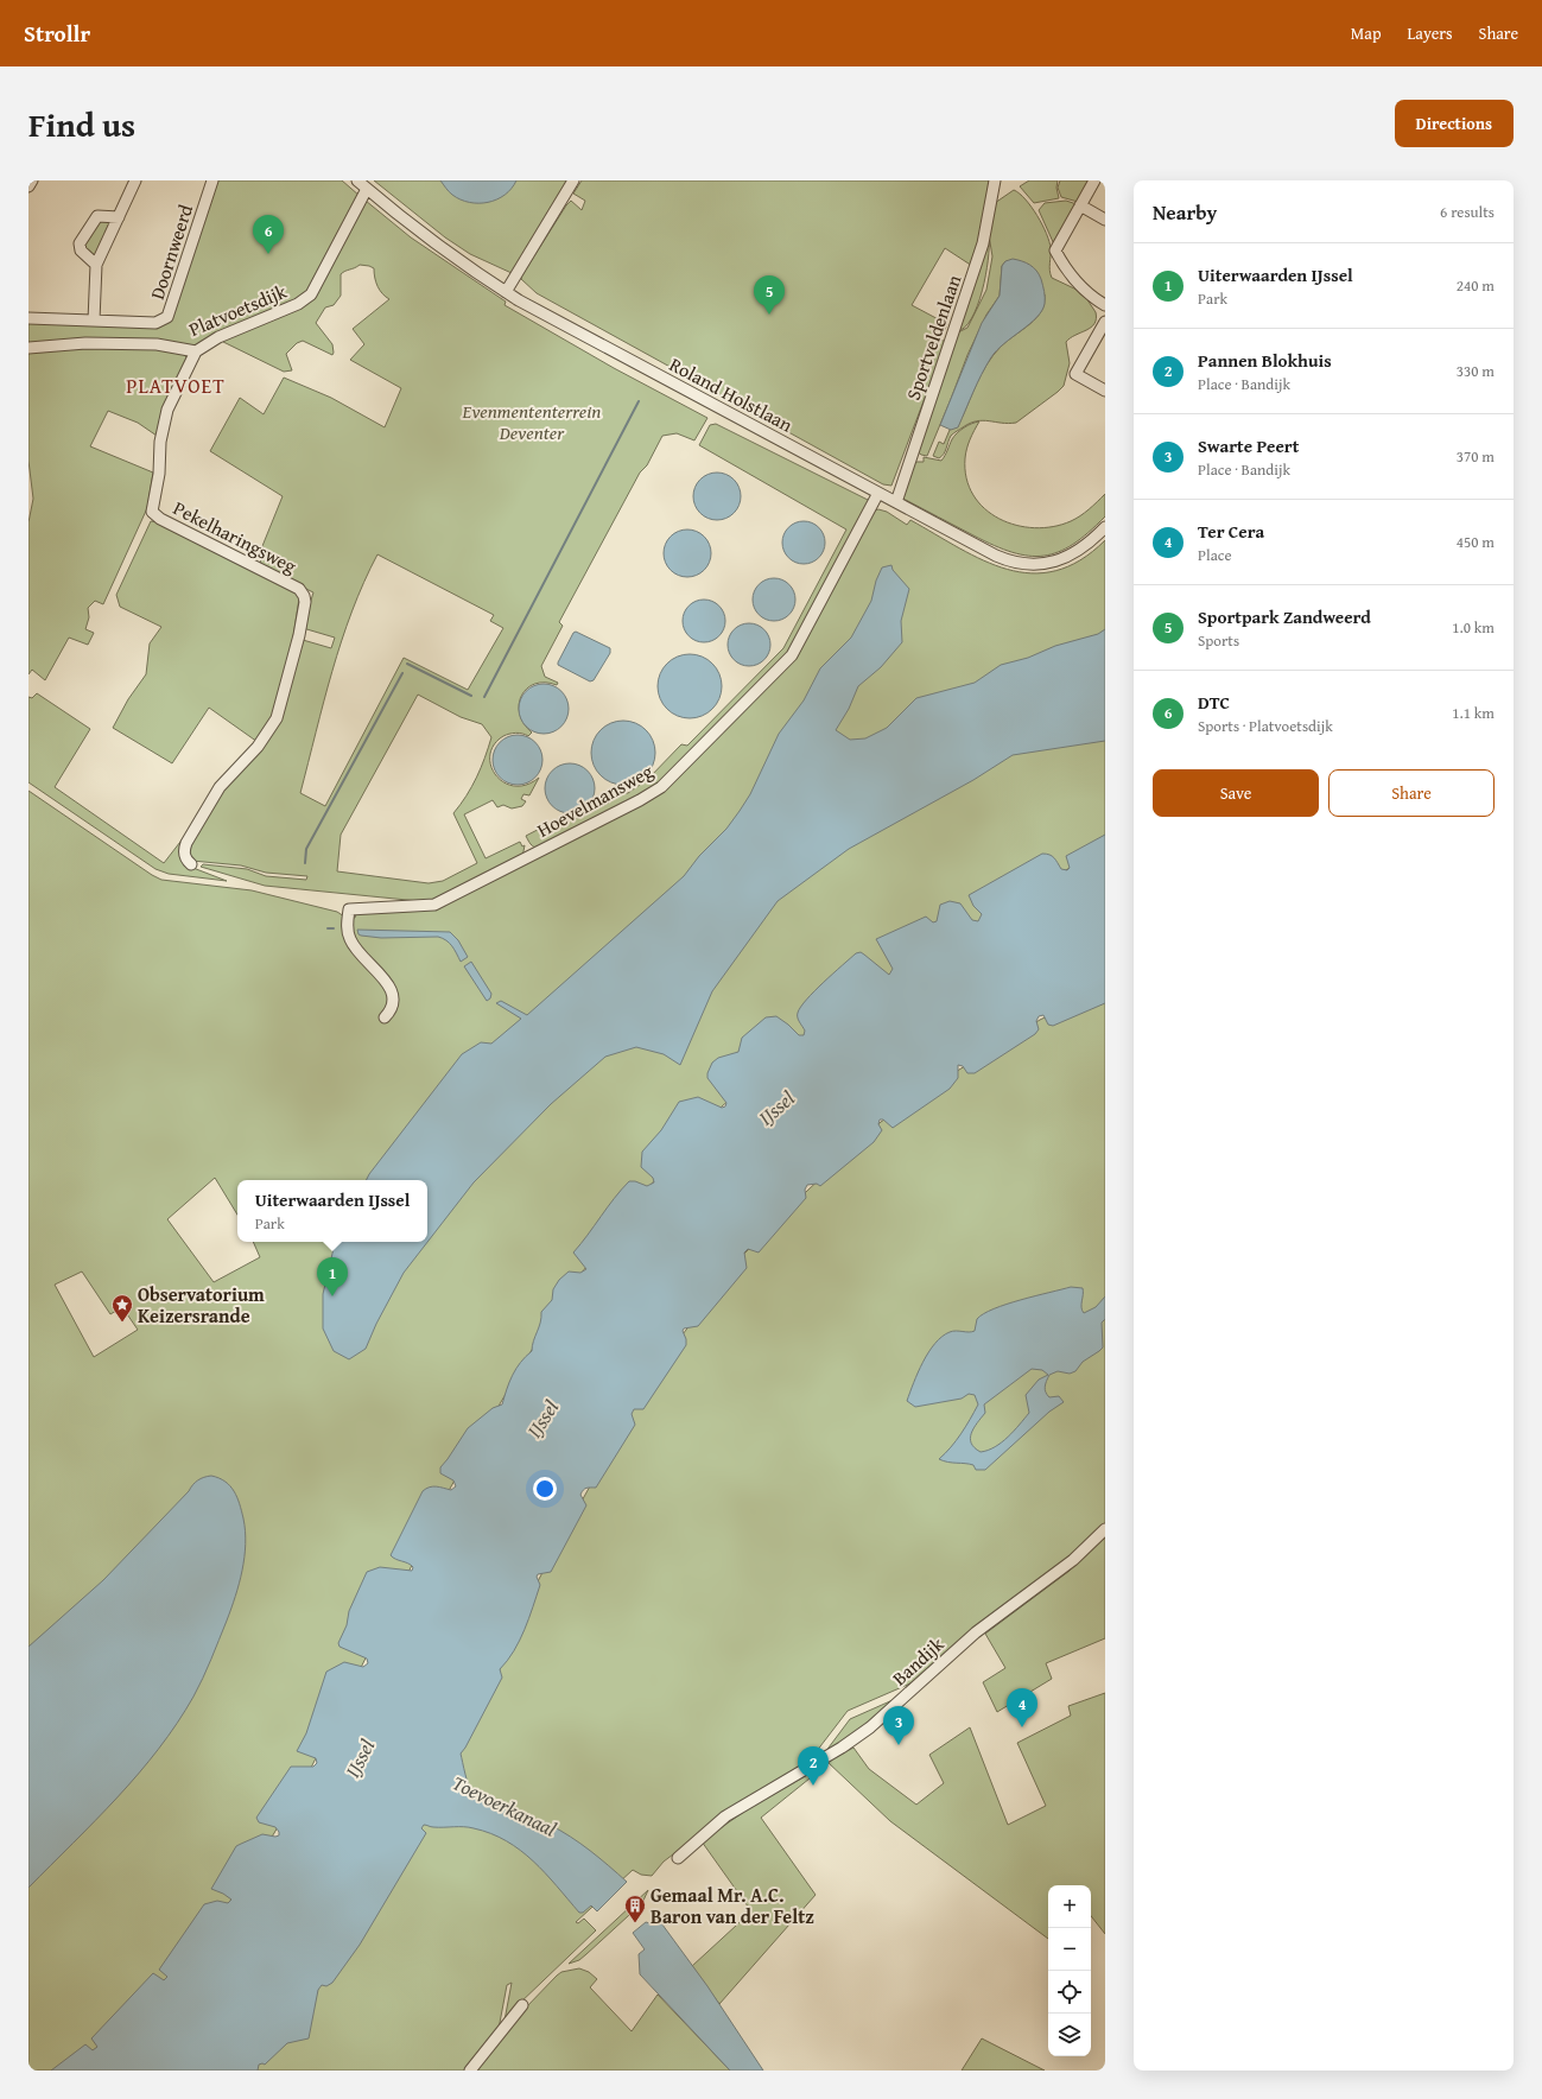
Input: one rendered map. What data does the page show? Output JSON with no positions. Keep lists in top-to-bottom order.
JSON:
{
  "streets": {
    "street": [
      "Doornweerd",
      "Platvoetsdijk",
      "Sportveldenlaan",
      "Roland Holstlaan",
      "Pekelharingsweg",
      "Hoevelmansweg",
      "Bandijk"
    ]
  },
  "crossings": [
    ["Platvoetsdijk", "Roland Holstlaan"],
    ["Platvoetsdijk", "Pekelharingsweg"],
    ["Sportveldenlaan", "Roland Holstlaan"],
    ["Roland Holstlaan", "Hoevelmansweg"]
  ],
  "districts": ["PLATVOET"],
  "water": ["IJssel", "Toevoerkanaal"],
  "parks": ["Evenmententerrein Deventer"],
  "places": {
    "place": ["Observatorium Keizersrande"],
    "building": ["Gemaal Mr. A.C. Baron van der Feltz"]
  },
  "page": {
    "header": "Strollr",
    "nav": ["Map", "Layers", "Share"],
    "title": "Find us",
    "buttons": [
      "Directions",
      ["Save", "Share"]
    ],
    "heading": ["Nearby", "6 results"],
    "pins": [
      "6",
      "5",
      "1",
      "4",
      "3",
      "2"
    ],
    "list": [
      {
        "mark": "1",
        "name": "Uiterwaarden IJssel",
        "note": "Park",
        "value": "240 m"
      },
      {
        "mark": "2",
        "name": "Pannen Blokhuis",
        "note": "Place · Bandijk",
        "value": "330 m"
      },
      {
        "mark": "3",
        "name": "Swarte Peert",
        "note": "Place · Bandijk",
        "value": "370 m"
      },
      {
        "mark": "4",
        "name": "Ter Cera",
        "note": "Place",
        "value": "450 m"
      },
      {
        "mark": "5",
        "name": "Sportpark Zandweerd",
        "note": "Sports",
        "value": "1.0 km"
      },
      {
        "mark": "6",
        "name": "DTC",
        "note": "Sports · Platvoetsdijk",
        "value": "1.1 km"
      }
    ],
    "popup": ["Uiterwaarden IJssel", "Park"],
    "map_buttons": ["+", "−"]
  }
}
